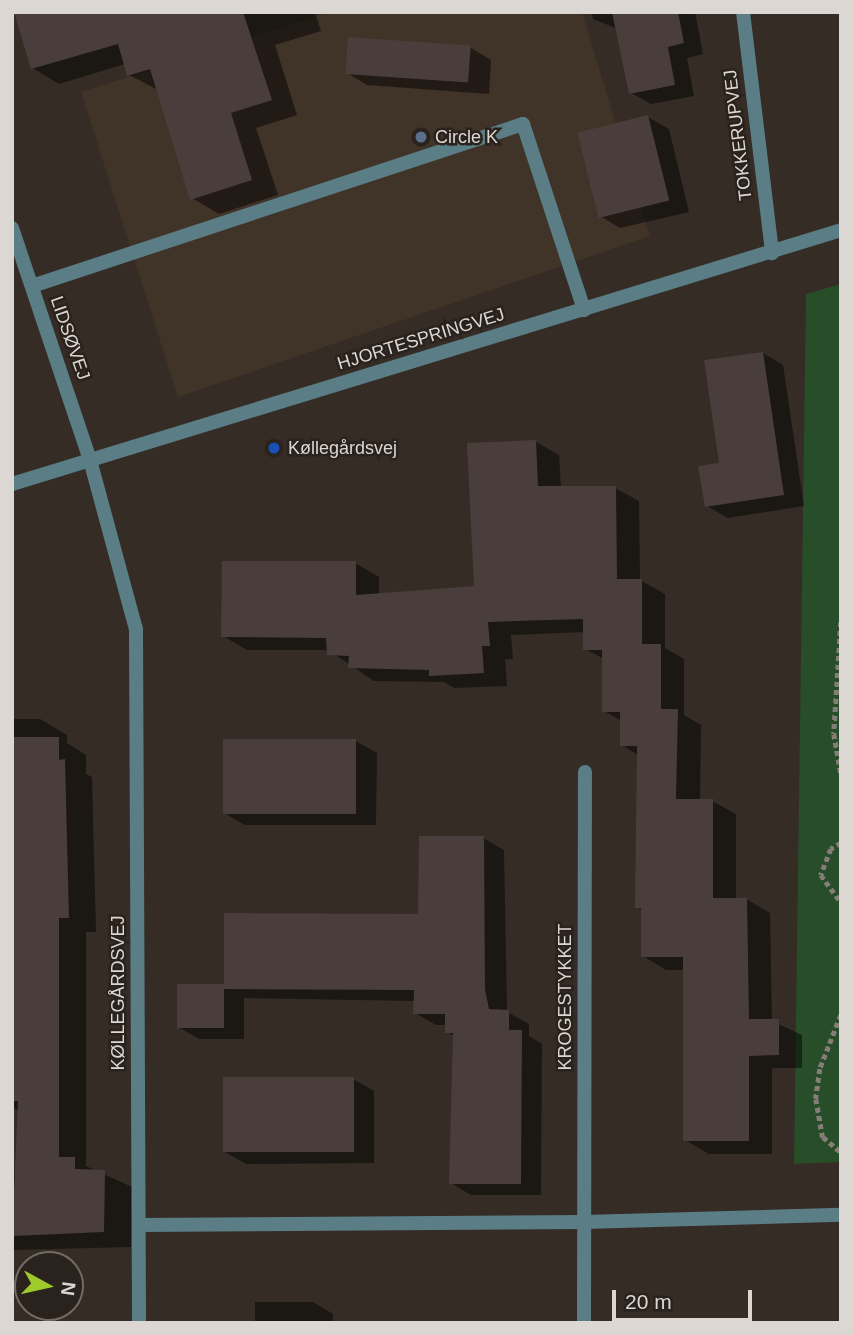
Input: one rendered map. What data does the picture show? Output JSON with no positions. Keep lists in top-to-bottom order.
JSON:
{
  "streets": {
    "street": [
      "TOKKERUPVEJ",
      "LIDSØVEJ",
      "HJORTESPRINGVEJ",
      "KØLLEGÅRDSVEJ",
      "KROGESTYKKET"
    ]
  },
  "crossings": [
    ["TOKKERUPVEJ", "HJORTESPRINGVEJ"],
    ["LIDSØVEJ", "HJORTESPRINGVEJ"],
    ["LIDSØVEJ", "KØLLEGÅRDSVEJ"],
    ["HJORTESPRINGVEJ", "KØLLEGÅRDSVEJ"]
  ],
  "places": ["Circle K", "Køllegårdsvej"],
  "scale_bar": "20 m",
  "north": "right"
}
